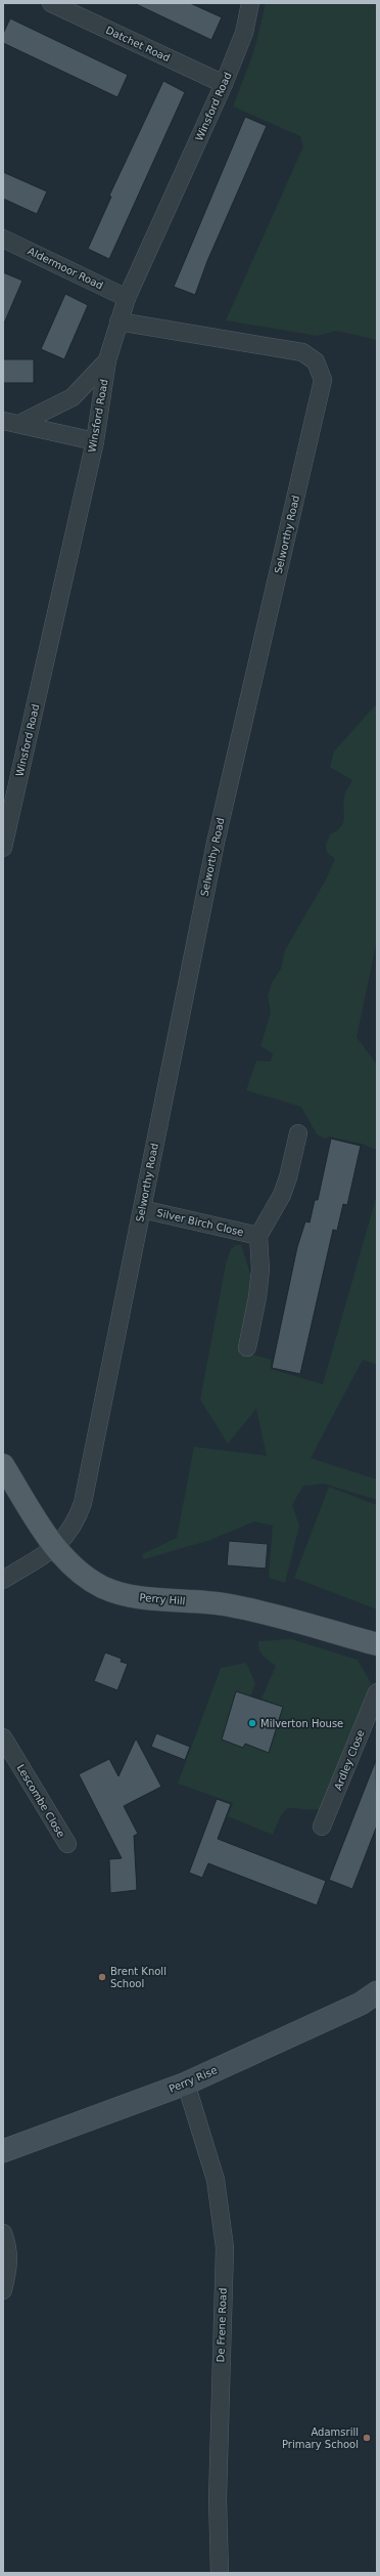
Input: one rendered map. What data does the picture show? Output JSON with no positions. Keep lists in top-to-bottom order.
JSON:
{
  "streets": {
    "main road": ["Perry Hill", "Perry Rise"],
    "street": [
      "Datchet Road",
      "Winsford Road",
      "Aldermoor Road",
      "Selworthy Road",
      "Silver Birch Close",
      "Ardley Close",
      "Lescombe Close",
      "De Frene Road"
    ]
  },
  "crossings": [
    ["Datchet Road", "Winsford Road"],
    ["Winsford Road", "Aldermoor Road"],
    ["Winsford Road", "Selworthy Road"],
    ["Selworthy Road", "Silver Birch Close"],
    ["Selworthy Road", "Perry Hill"],
    ["Perry Rise", "De Frene Road"]
  ],
  "places": ["Milverton House", "Brent Knoll School", "Adamsrill Primary School"]
}
